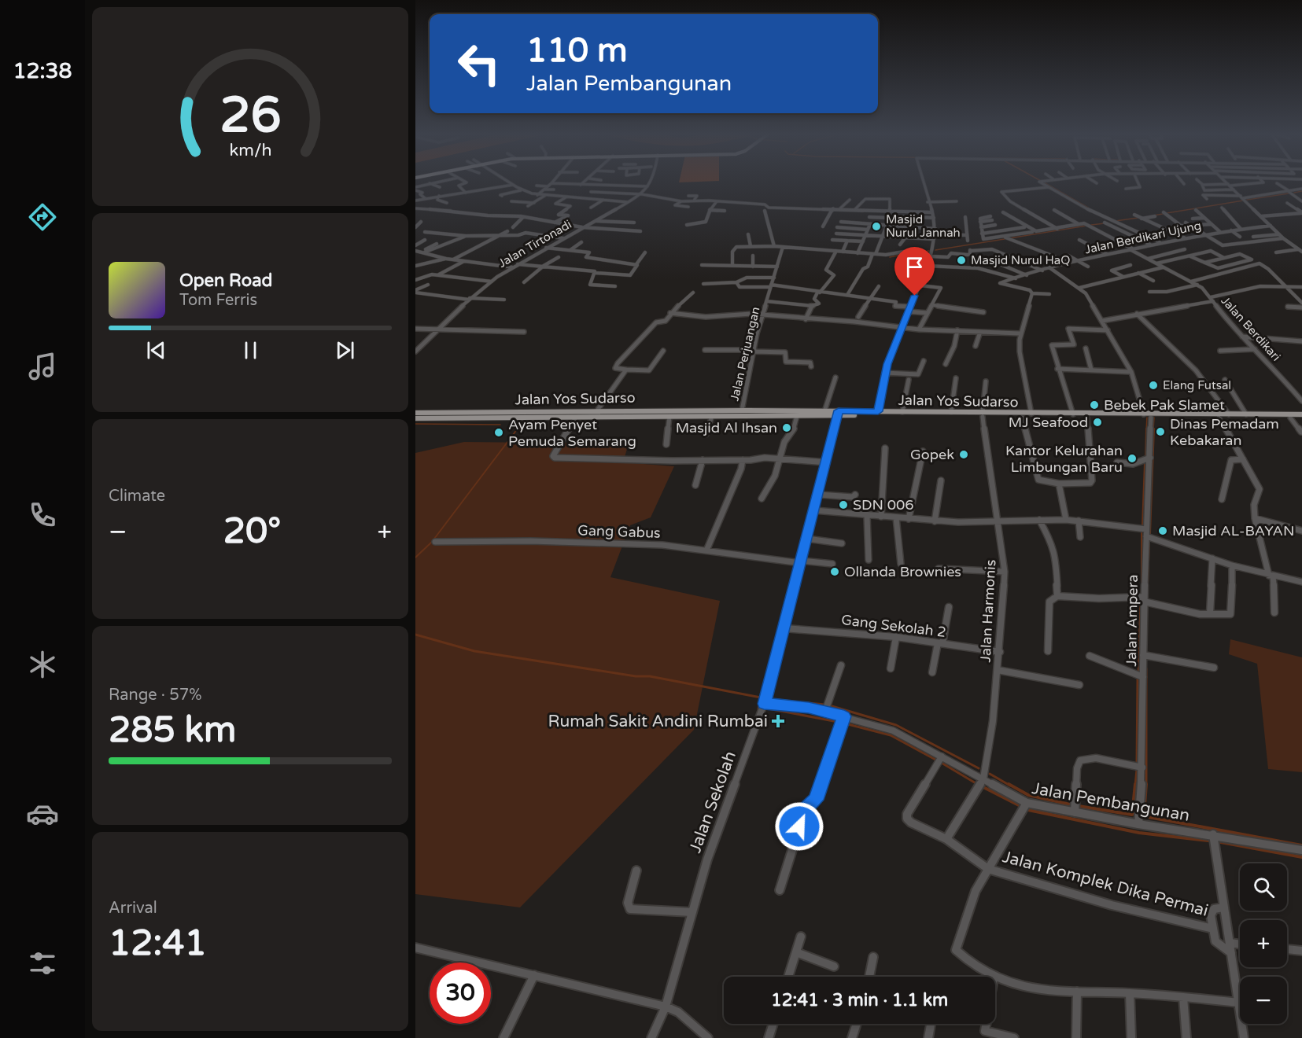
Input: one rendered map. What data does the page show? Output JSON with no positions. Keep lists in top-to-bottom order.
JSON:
{
  "streets": {
    "main road": ["Jalan Yos Sudarso"],
    "street": [
      "Jalan Berdikari Ujung",
      "Jalan Tirtonadi",
      "Jalan Berdikari",
      "Jalan Perjuangan",
      "Gang Gabus",
      "Jalan Harmonis",
      "Jalan Ampera",
      "Gang Sekolah 2",
      "Jalan Sekolah",
      "Jalan Pembangunan",
      "Jalan Komplek Dika Permai"
    ]
  },
  "crossings": [
    ["Jalan Berdikari Ujung", "Jalan Berdikari"],
    ["Jalan Perjuangan", "Jalan Yos Sudarso"],
    ["Jalan Yos Sudarso", "Jalan Harmonis"],
    ["Jalan Yos Sudarso", "Jalan Ampera"],
    ["Jalan Yos Sudarso", "Jalan Sekolah"],
    ["Gang Gabus", "Jalan Sekolah"],
    ["Jalan Harmonis", "Gang Sekolah 2"],
    ["Jalan Harmonis", "Jalan Pembangunan"],
    ["Jalan Ampera", "Jalan Pembangunan"],
    ["Gang Sekolah 2", "Jalan Sekolah"],
    ["Jalan Sekolah", "Jalan Pembangunan"],
    ["Jalan Pembangunan", "Jalan Komplek Dika Permai"]
  ],
  "places": {
    "other": [
      "Masjid Nurul Jannah",
      "Masjid Nurul HaQ",
      "Elang Futsal",
      "Bebek Pak Slamet",
      "MJ Seafood",
      "Masjid Al Ihsan",
      "Dinas Pemadam Kebakaran",
      "Ayam Penyet Pemuda Semarang",
      "Gopek",
      "Kantor Kelurahan Limbungan Baru",
      "SDN 006",
      "Masjid AL-BAYAN",
      "Ollanda Brownies"
    ],
    "health": ["Rumah Sakit Andini Rumbai"]
  },
  "page": {
    "tabs": "12:38",
    "turn": ["110 m", "Jalan Pembangunan"],
    "song": ["Open Road", "Tom Ferris"],
    "tile": [
      "Climate",
      ["Range · 57%", "285 km"],
      ["Arrival", "12:41"]
    ],
    "heat": ["−", "20°", "+"],
    "map_buttons": ["+", "−"],
    "limit": "30",
    "trip": "12:41 · 3 min · 1.1 km",
    "gauge": ["26", "km/h"]
  }
}
